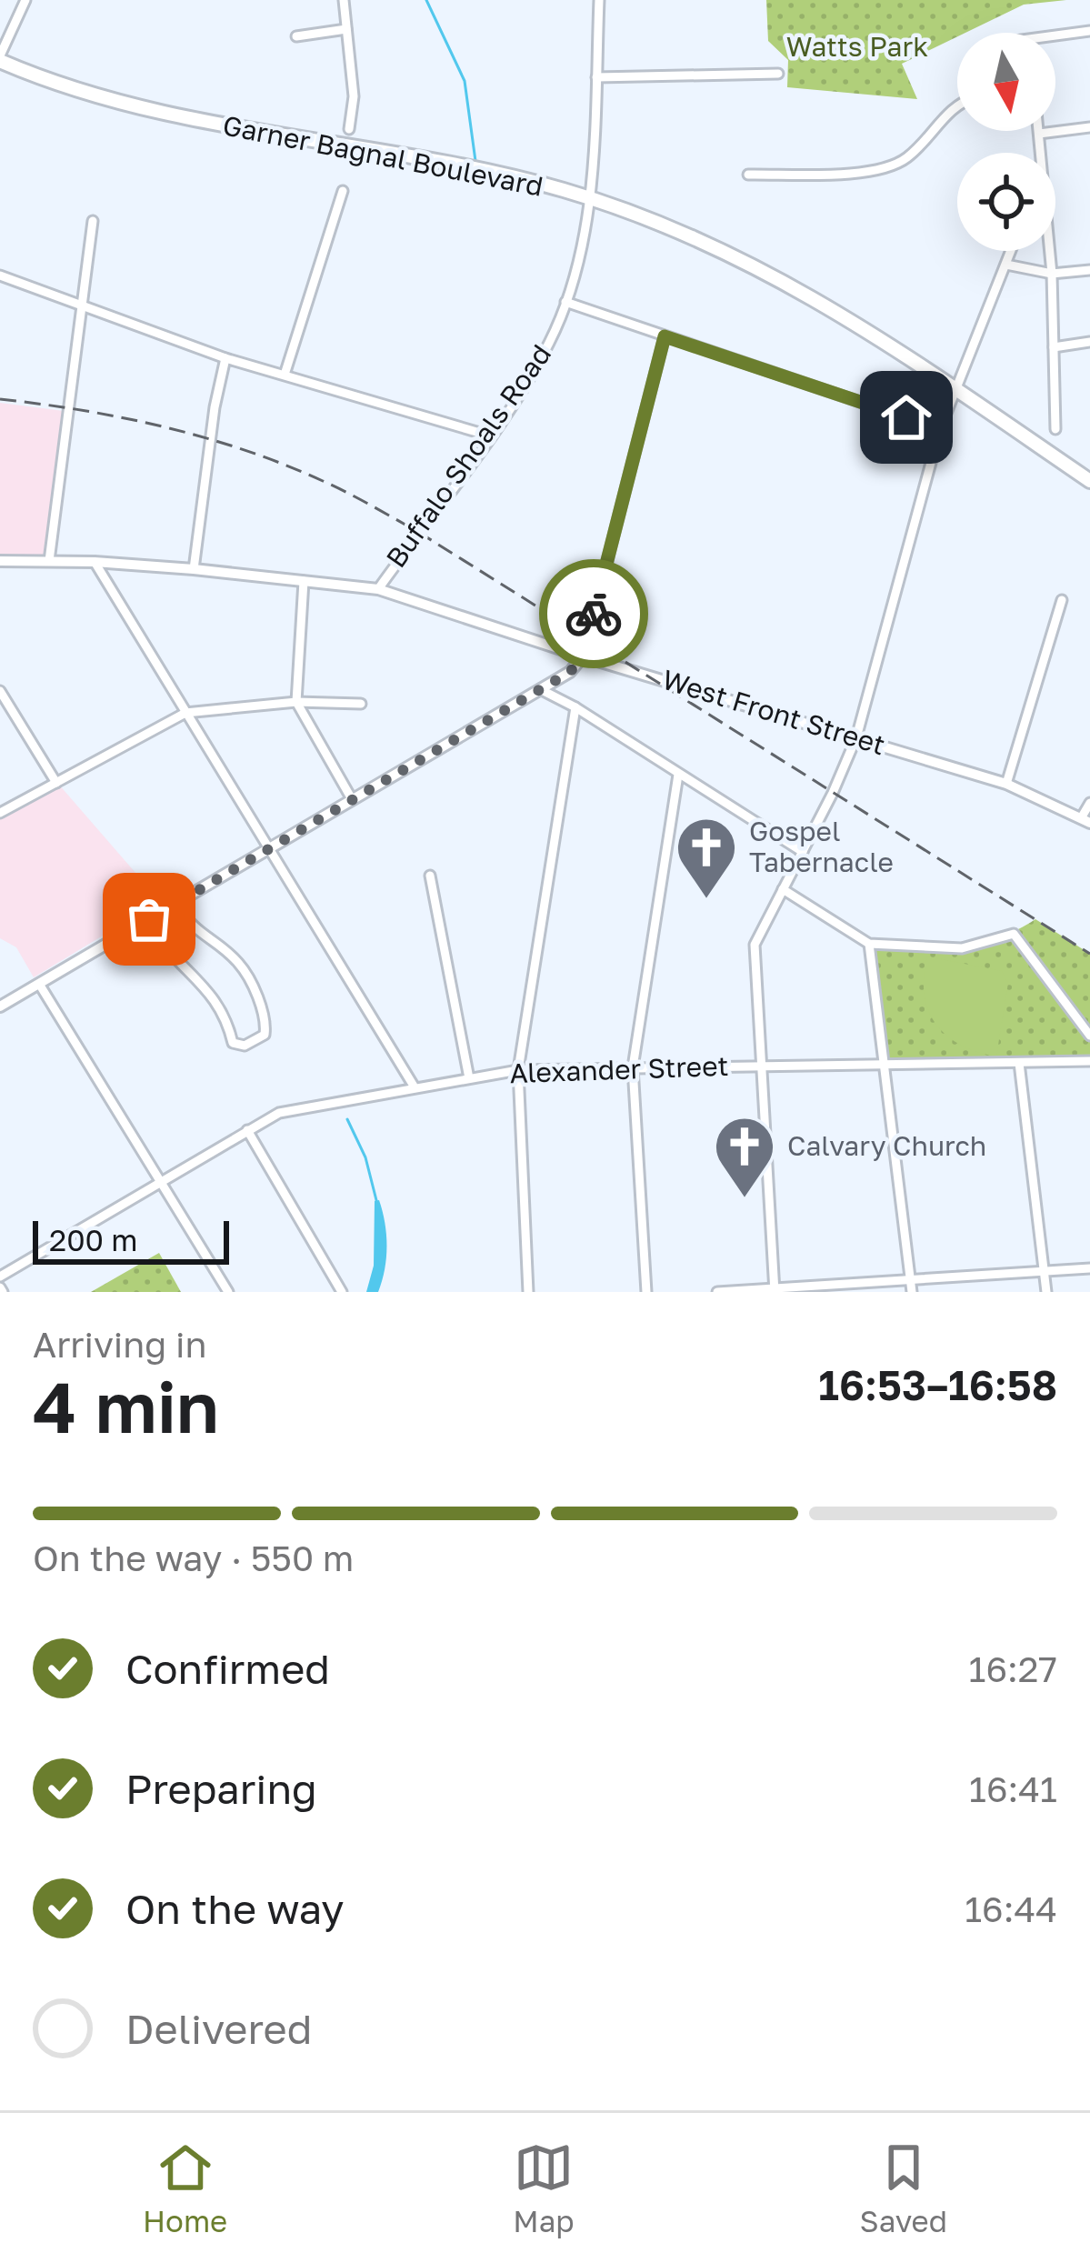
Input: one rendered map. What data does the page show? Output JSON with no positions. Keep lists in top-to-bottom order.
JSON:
{
  "streets": {
    "highway": ["Garner Bagnal Boulevard"],
    "main road": ["West Front Street"],
    "street": ["Buffalo Shoals Road", "Alexander Street"]
  },
  "crossings": [
    ["Garner Bagnal Boulevard", "Buffalo Shoals Road"],
    ["Buffalo Shoals Road", "West Front Street"]
  ],
  "parks": ["Watts Park"],
  "places": {
    "church": ["Gospel Tabernacle", "Calvary Church"]
  },
  "scale_bar": "200 m",
  "north": "bottom",
  "page": {
    "scale": "200 m",
    "heading": ["4 min", "Arriving in", "16:53–16:58"],
    "bar": "On the way · 550 m",
    "list": [
      ["Confirmed", "16:27"],
      ["Preparing", "16:41"],
      ["On the way", "16:44"],
      "Delivered"
    ],
    "tabs": ["Home", "Map", "Saved"]
  }
}
